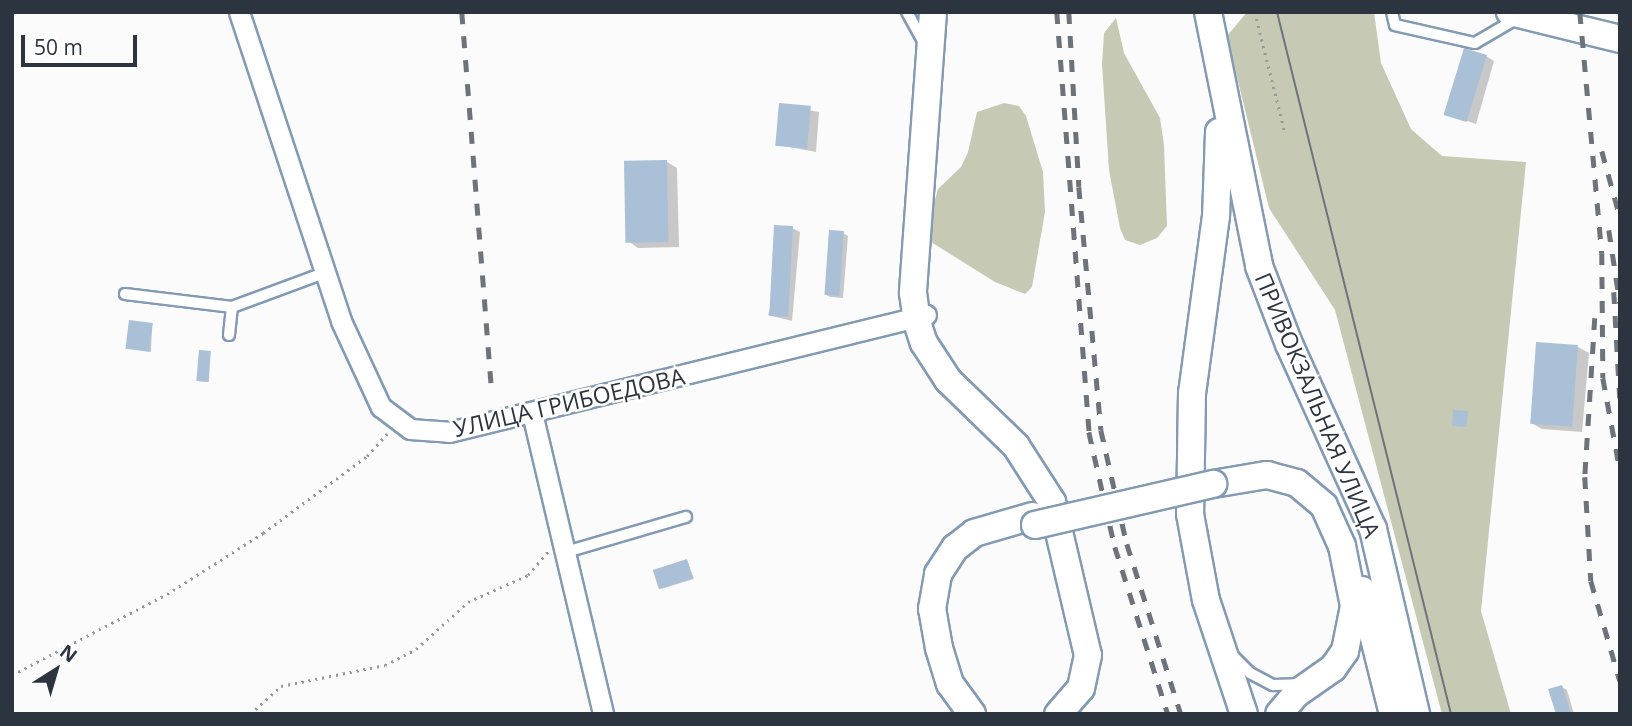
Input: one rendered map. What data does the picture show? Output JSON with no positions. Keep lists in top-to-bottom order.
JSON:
{
  "streets": {
    "main road": ["ПРИВОКЗАЛЬНАЯ УЛИЦА"],
    "street": ["УЛИЦА ГРИБОЕДОВА"]
  },
  "scale_bar": "50 m",
  "north": "top right"
}
